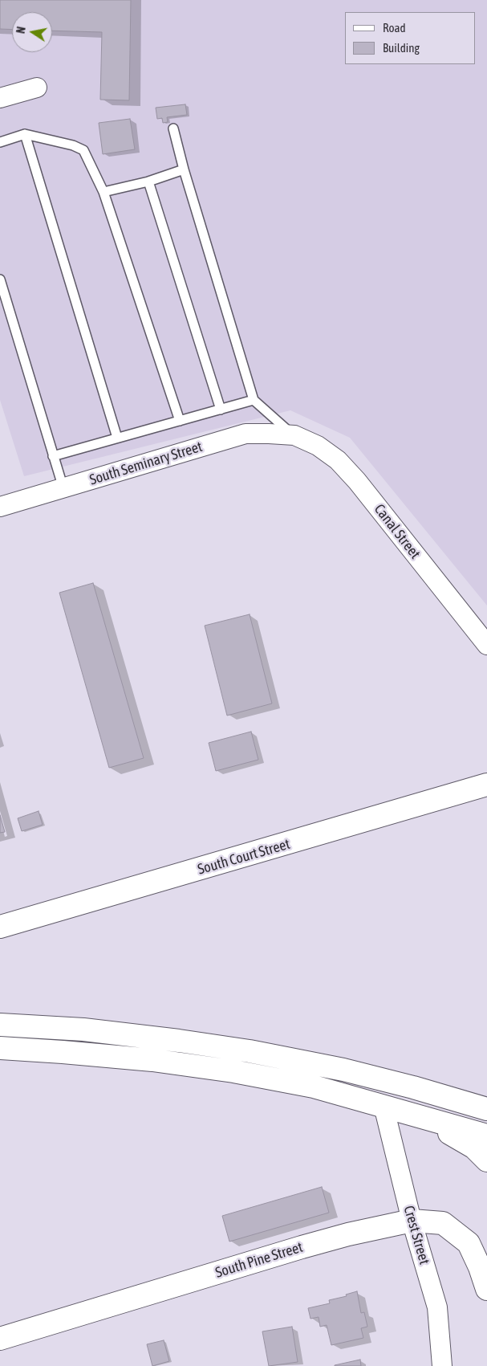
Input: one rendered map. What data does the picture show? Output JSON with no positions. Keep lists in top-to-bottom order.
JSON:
{
  "streets": {
    "main road": ["South Court Street", "South Pine Street"],
    "street": ["South Seminary Street", "Canal Street", "Crest Street"]
  },
  "crossings": [
    ["South Seminary Street", "Canal Street"],
    ["Crest Street", "South Pine Street"]
  ],
  "legend": ["Road", "Building"],
  "north": "left"
}
